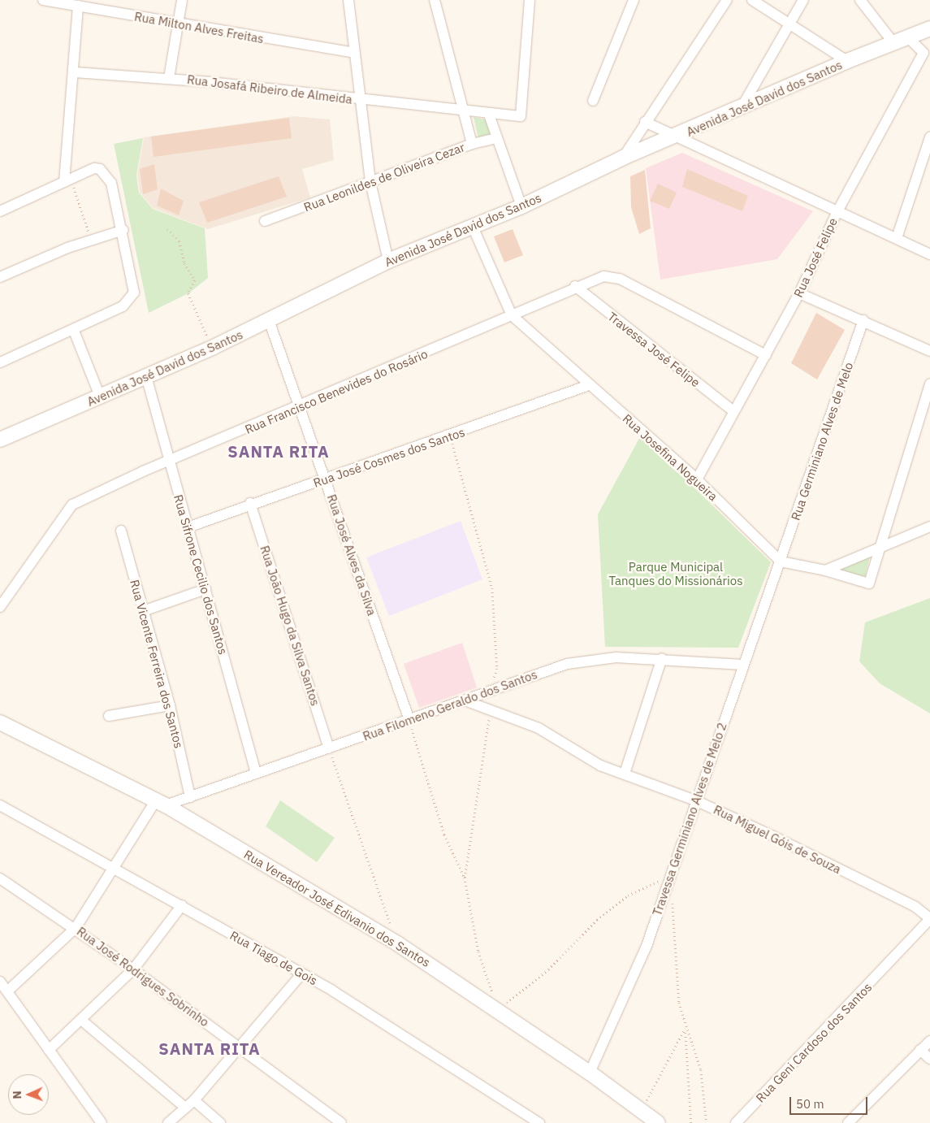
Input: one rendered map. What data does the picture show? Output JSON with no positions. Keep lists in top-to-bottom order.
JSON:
{
  "streets": {
    "main road": ["Avenida José David dos Santos", "Rua Vereador José Edivanio dos Santos"],
    "street": [
      "Rua Milton Alves Freitas",
      "Rua Josafá Ribeiro de Almeida",
      "Rua Leonildes de Oliveira Cezar",
      "Rua José Felipe",
      "Travessa José Felipe",
      "Rua Francisco Benevides do Rosário",
      "Rua Germiniano Alves de Melo",
      "Rua José Cosmes dos Santos",
      "Rua Josefina Nogueira",
      "Rua José Alves da Silva",
      "Rua Sifrone Cecilio dos Santos",
      "Rua João Hugo da Silva Santos",
      "Rua Vicente Ferreira dos Santos",
      "Rua Filomeno Geraldo dos Santos",
      "Travessa Germiniano Alves de Melo 2",
      "Rua Miguel Góis de Souza",
      "Rua Tiago de Gois",
      "Rua José Rodrigues Sobrinho",
      "Rua Geni Cardoso dos Santos"
    ]
  },
  "crossings": [
    ["Rua Josafá Ribeiro de Almeida", "Rua Leonildes de Oliveira Cezar"],
    ["Avenida José David dos Santos", "Rua José Felipe"],
    ["Avenida José David dos Santos", "Rua Josefina Nogueira"],
    ["Avenida José David dos Santos", "Rua José Alves da Silva"],
    ["Avenida José David dos Santos", "Rua Sifrone Cecilio dos Santos"],
    ["Rua José Felipe", "Travessa José Felipe"],
    ["Rua José Felipe", "Rua Francisco Benevides do Rosário"],
    ["Rua José Felipe", "Rua Josefina Nogueira"],
    ["Travessa José Felipe", "Rua Francisco Benevides do Rosário"],
    ["Rua Francisco Benevides do Rosário", "Rua Josefina Nogueira"],
    ["Rua Francisco Benevides do Rosário", "Rua José Alves da Silva"],
    ["Rua Francisco Benevides do Rosário", "Rua Sifrone Cecilio dos Santos"],
    ["Rua Germiniano Alves de Melo", "Rua Josefina Nogueira"],
    ["Rua Germiniano Alves de Melo", "Travessa Germiniano Alves de Melo 2"],
    ["Rua José Cosmes dos Santos", "Rua Josefina Nogueira"],
    ["Rua José Cosmes dos Santos", "Rua José Alves da Silva"],
    ["Rua José Cosmes dos Santos", "Rua Sifrone Cecilio dos Santos"],
    ["Rua José Cosmes dos Santos", "Rua João Hugo da Silva Santos"],
    ["Rua Josefina Nogueira", "Travessa Germiniano Alves de Melo 2"],
    ["Rua José Alves da Silva", "Rua Filomeno Geraldo dos Santos"],
    ["Rua Sifrone Cecilio dos Santos", "Rua Filomeno Geraldo dos Santos"],
    ["Rua João Hugo da Silva Santos", "Rua Filomeno Geraldo dos Santos"],
    ["Rua Vicente Ferreira dos Santos", "Rua Filomeno Geraldo dos Santos"],
    ["Rua Filomeno Geraldo dos Santos", "Travessa Germiniano Alves de Melo 2"],
    ["Rua Filomeno Geraldo dos Santos", "Rua Miguel Góis de Souza"],
    ["Rua Filomeno Geraldo dos Santos", "Rua Vereador José Edivanio dos Santos"],
    ["Travessa Germiniano Alves de Melo 2", "Rua Miguel Góis de Souza"],
    ["Travessa Germiniano Alves de Melo 2", "Rua Vereador José Edivanio dos Santos"],
    ["Rua Miguel Góis de Souza", "Rua Geni Cardoso dos Santos"]
  ],
  "districts": ["SANTA RITA", "SANTA RITA"],
  "parks": ["Parque Municipal Tanques do Missionários"],
  "scale_bar": "50 m",
  "north": "left"
}
